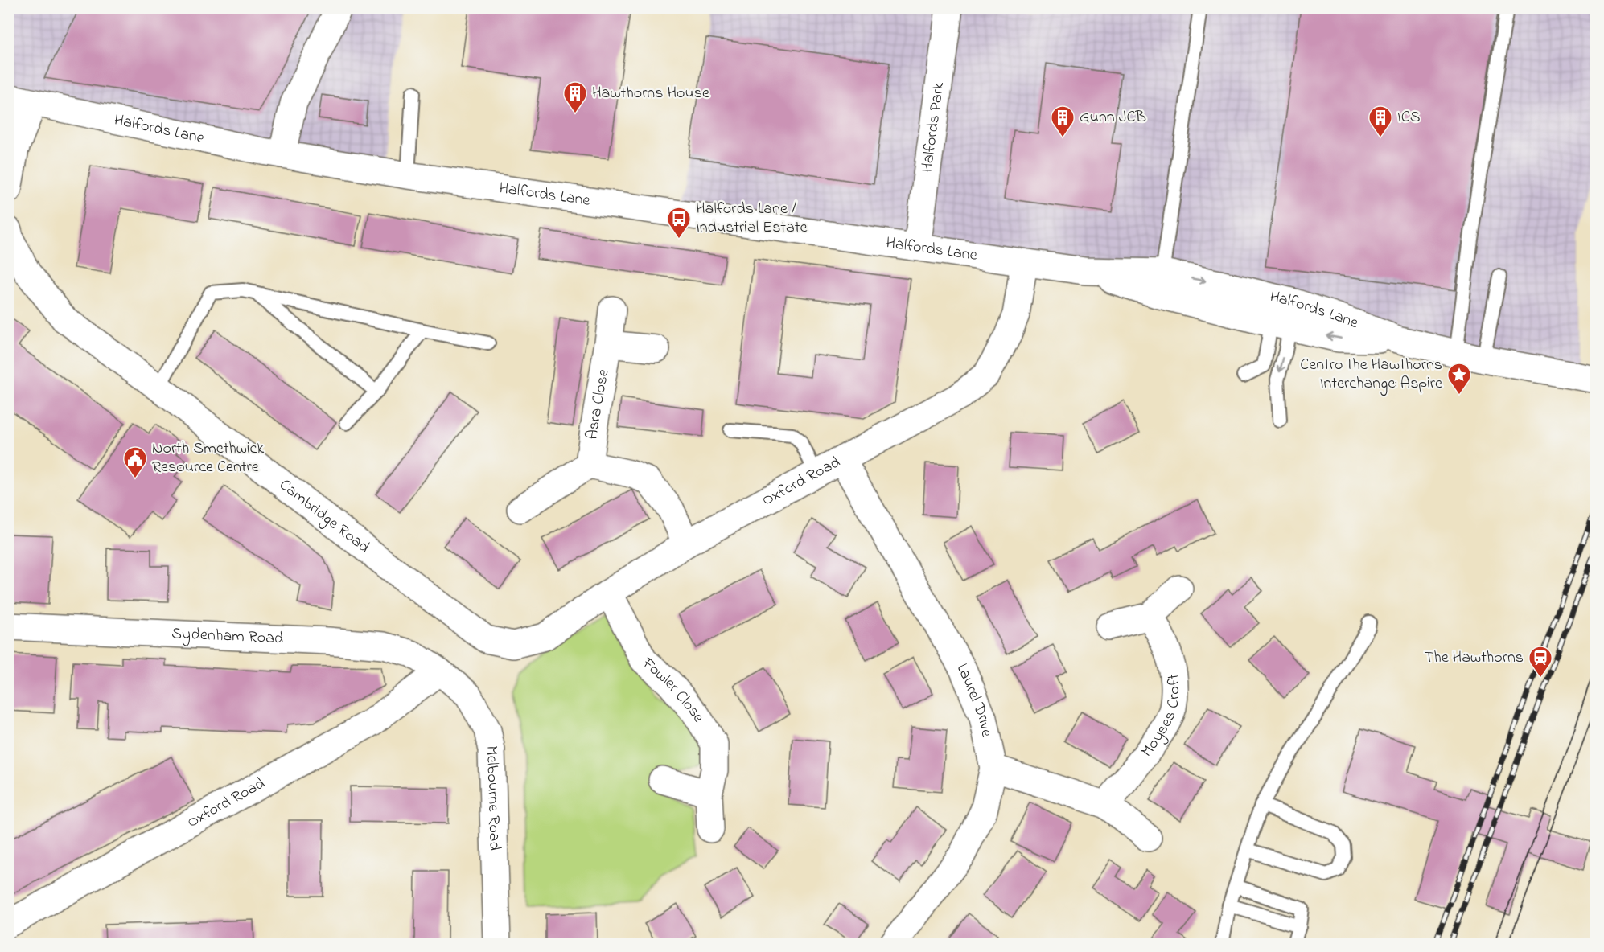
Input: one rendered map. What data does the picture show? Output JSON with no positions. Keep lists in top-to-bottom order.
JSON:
{
  "streets": {
    "street": [
      "Halfords Park",
      "Halfords Lane",
      "Asra Close",
      "Oxford Road",
      "Cambridge Road",
      "Sydenham Road",
      "Fowler Close",
      "Laurel Drive",
      "Moyses Croft",
      "Melbourne Road"
    ]
  },
  "crossings": [
    ["Halfords Park", "Halfords Lane"],
    ["Halfords Lane", "Oxford Road"],
    ["Oxford Road", "Cambridge Road"],
    ["Oxford Road", "Sydenham Road"],
    ["Oxford Road", "Fowler Close"],
    ["Oxford Road", "Laurel Drive"],
    ["Oxford Road", "Melbourne Road"],
    ["Sydenham Road", "Melbourne Road"]
  ],
  "places": {
    "building": ["Hawthorns House", "Gunn JCB", "ICS"],
    "bus stop": ["Halfords Lane / Industrial Estate"],
    "place": ["Centro the Hawthorns Interchange: Aspire"],
    "public building": ["North Smethwick Resource Centre"],
    "station": ["The Hawthorns"]
  }
}
